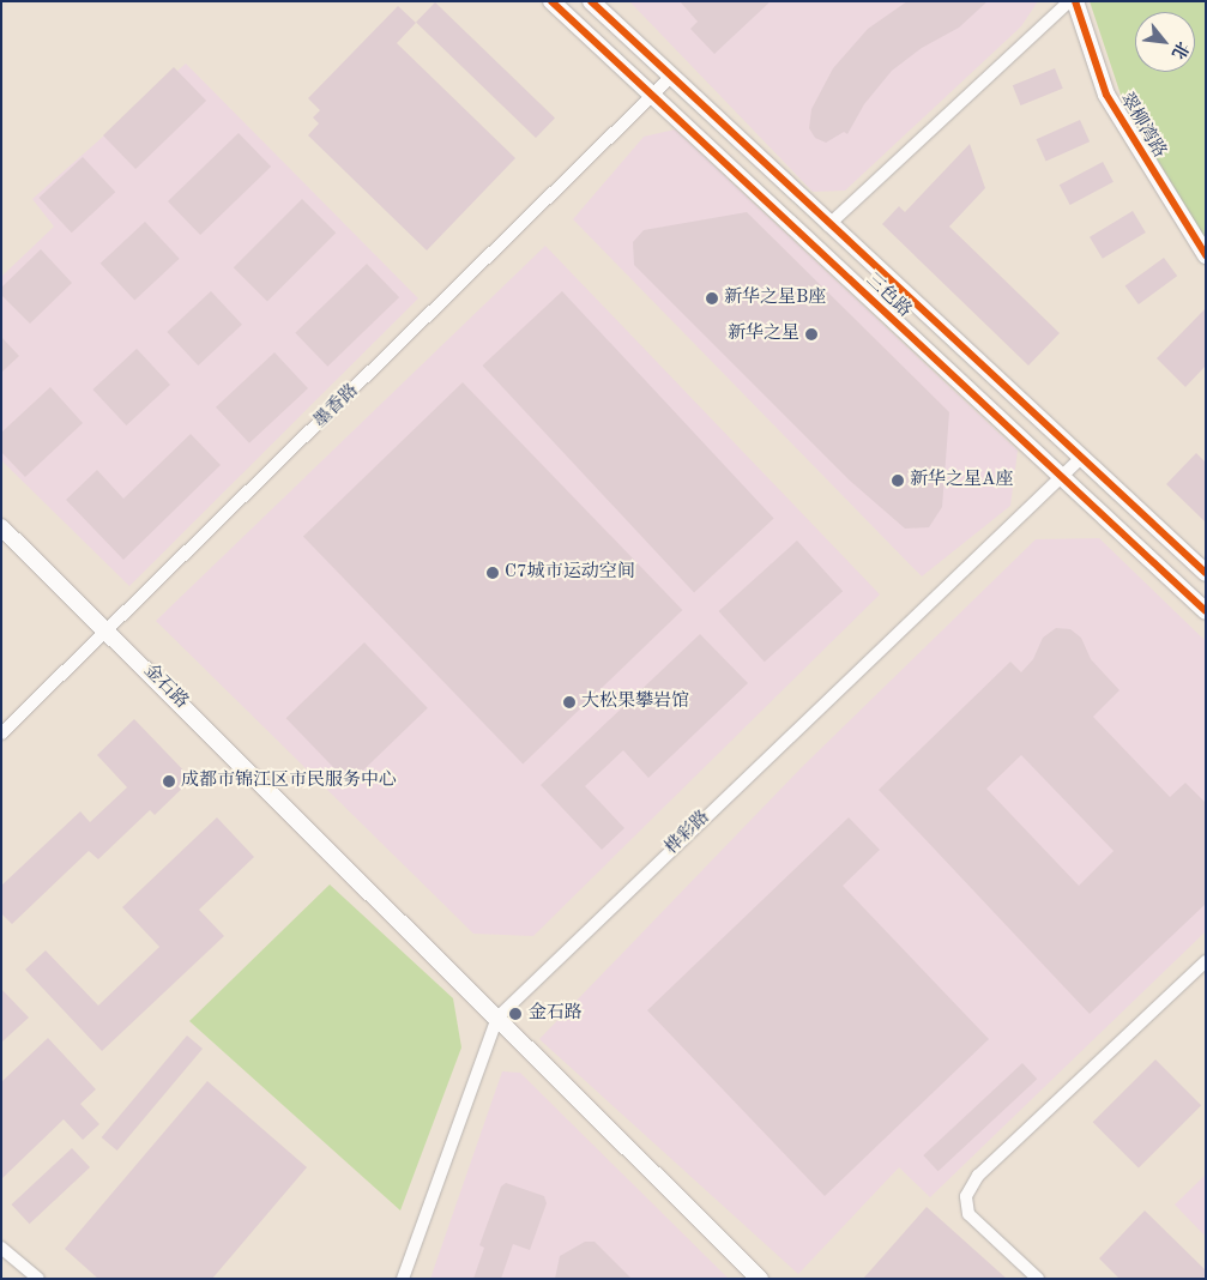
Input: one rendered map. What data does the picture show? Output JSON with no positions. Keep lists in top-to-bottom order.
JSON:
{
  "streets": {
    "street": [
      "翠柳湾路",
      "三色路",
      "墨香路",
      "金石路",
      "桦彩路"
    ]
  },
  "crossings": [
    ["三色路", "墨香路"],
    ["三色路", "桦彩路"],
    ["墨香路", "金石路"],
    ["金石路", "桦彩路"]
  ],
  "places": [
    "新华之星B座",
    "新华之星",
    "新华之星A座",
    "C7城市运动空间",
    "大松果攀岩馆",
    "成都市锦江区市民服务中心",
    "金石路"
  ],
  "north": "bottom right"
}
